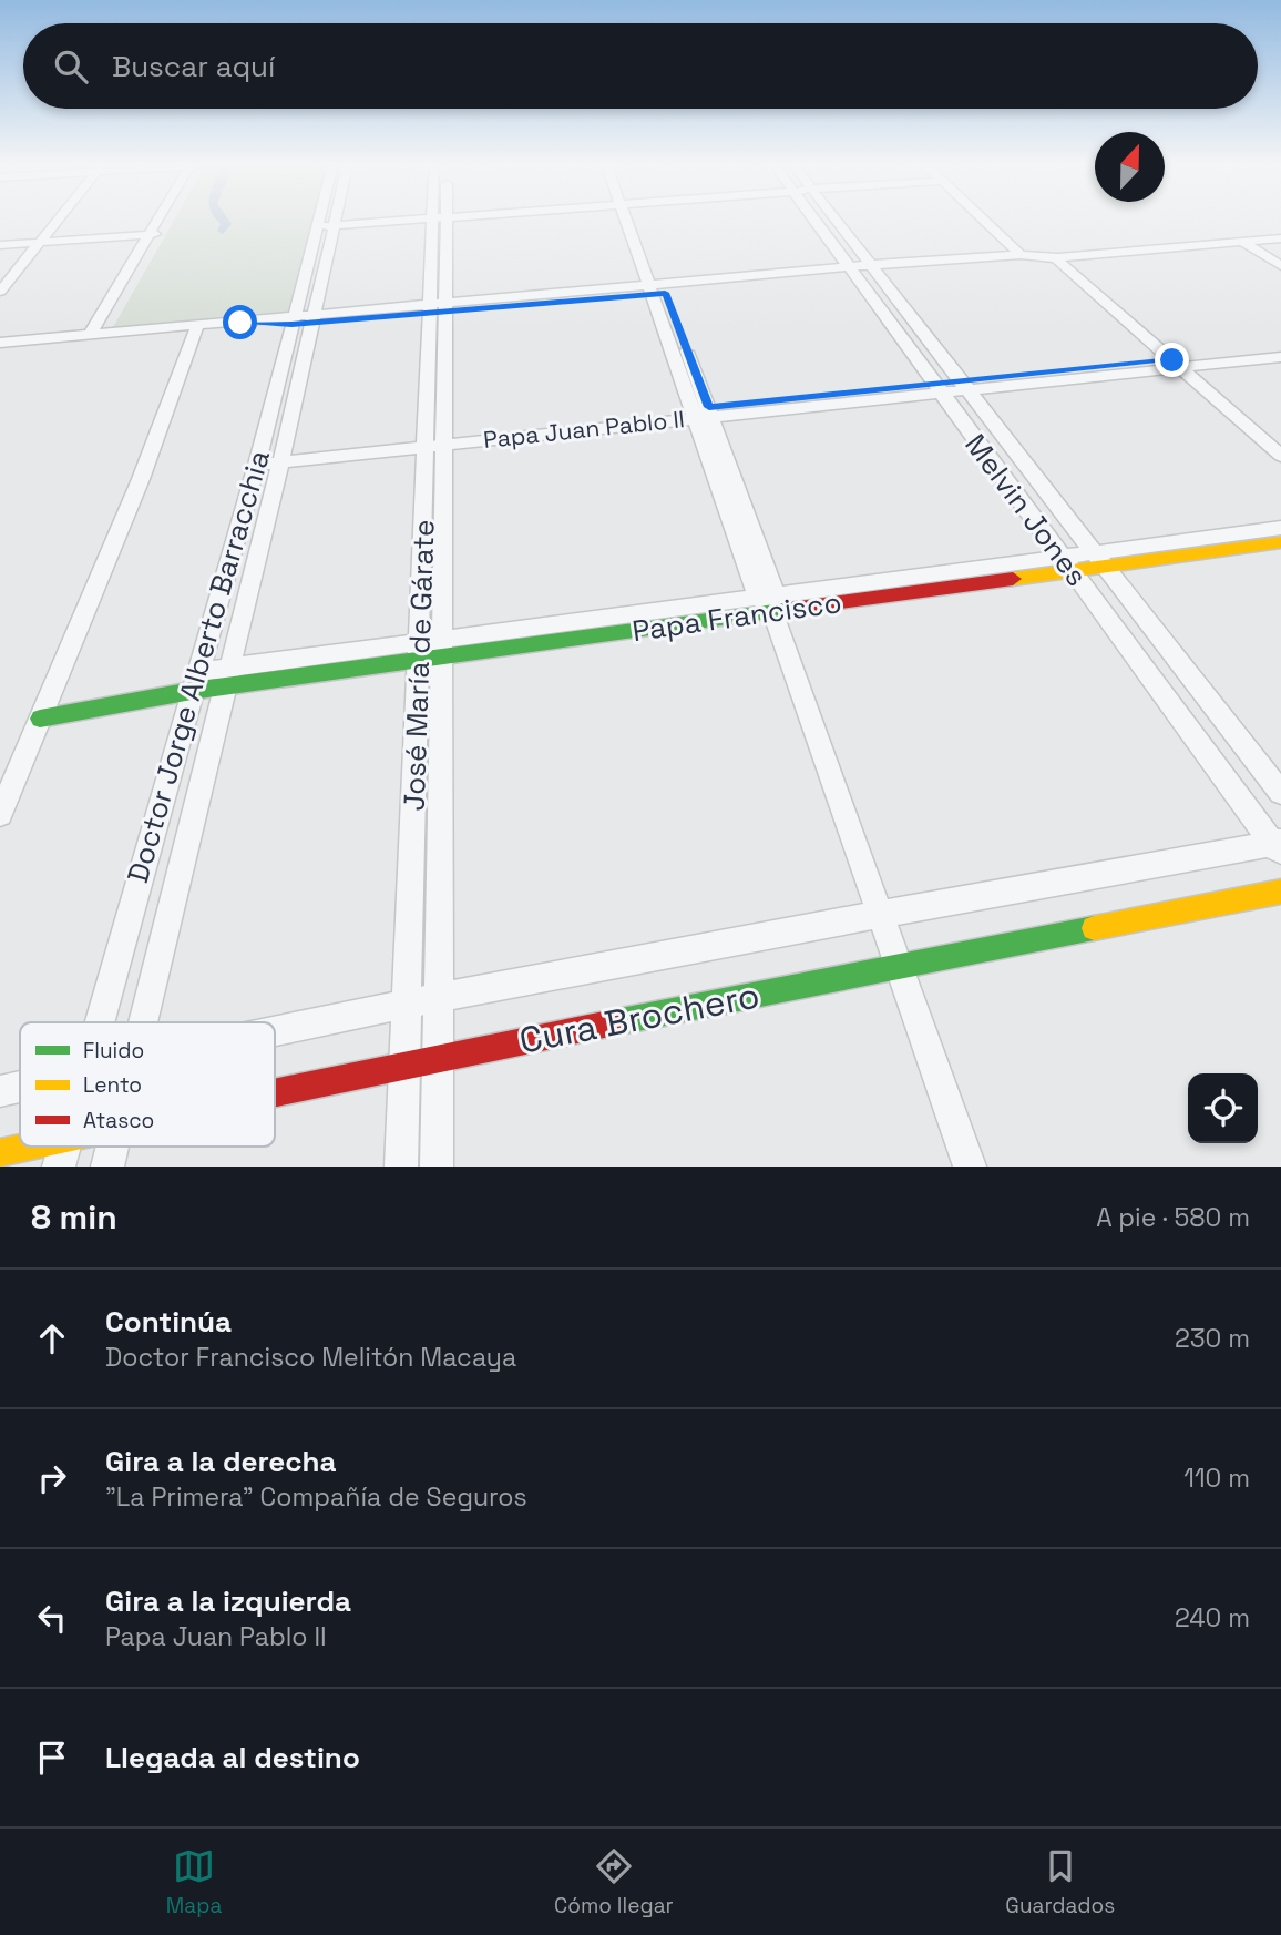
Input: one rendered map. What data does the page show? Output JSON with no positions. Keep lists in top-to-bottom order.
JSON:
{
  "streets": {
    "street": [
      "Papa Juan Pablo II",
      "Melvin Jones",
      "Papa Francisco",
      "José María de Gárate",
      "Doctor Jorge Alberto Barracchia",
      "Cura Brochero"
    ]
  },
  "crossings": [
    ["Papa Juan Pablo II", "Melvin Jones"],
    ["Papa Juan Pablo II", "José María de Gárate"],
    ["Papa Juan Pablo II", "Doctor Jorge Alberto Barracchia"],
    ["Melvin Jones", "Papa Francisco"],
    ["Melvin Jones", "Cura Brochero"],
    ["Papa Francisco", "José María de Gárate"],
    ["Papa Francisco", "Doctor Jorge Alberto Barracchia"],
    ["José María de Gárate", "Cura Brochero"]
  ],
  "legend": ["Fluido", "Lento", "Atasco"],
  "north": "top",
  "page": {
    "search": "Buscar aquí",
    "heading": ["8 min", "A pie · 580 m"],
    "list": [
      ["Continúa", "Doctor Francisco Melitón Macaya", "230 m"],
      ["Gira a la derecha", "\"La Primera\" Compañía de Seguros", "110 m"],
      ["Gira a la izquierda", "Papa Juan Pablo II", "240 m"],
      "Llegada al destino"
    ],
    "nav": ["Mapa", "Cómo llegar", "Guardados"]
  }
}
